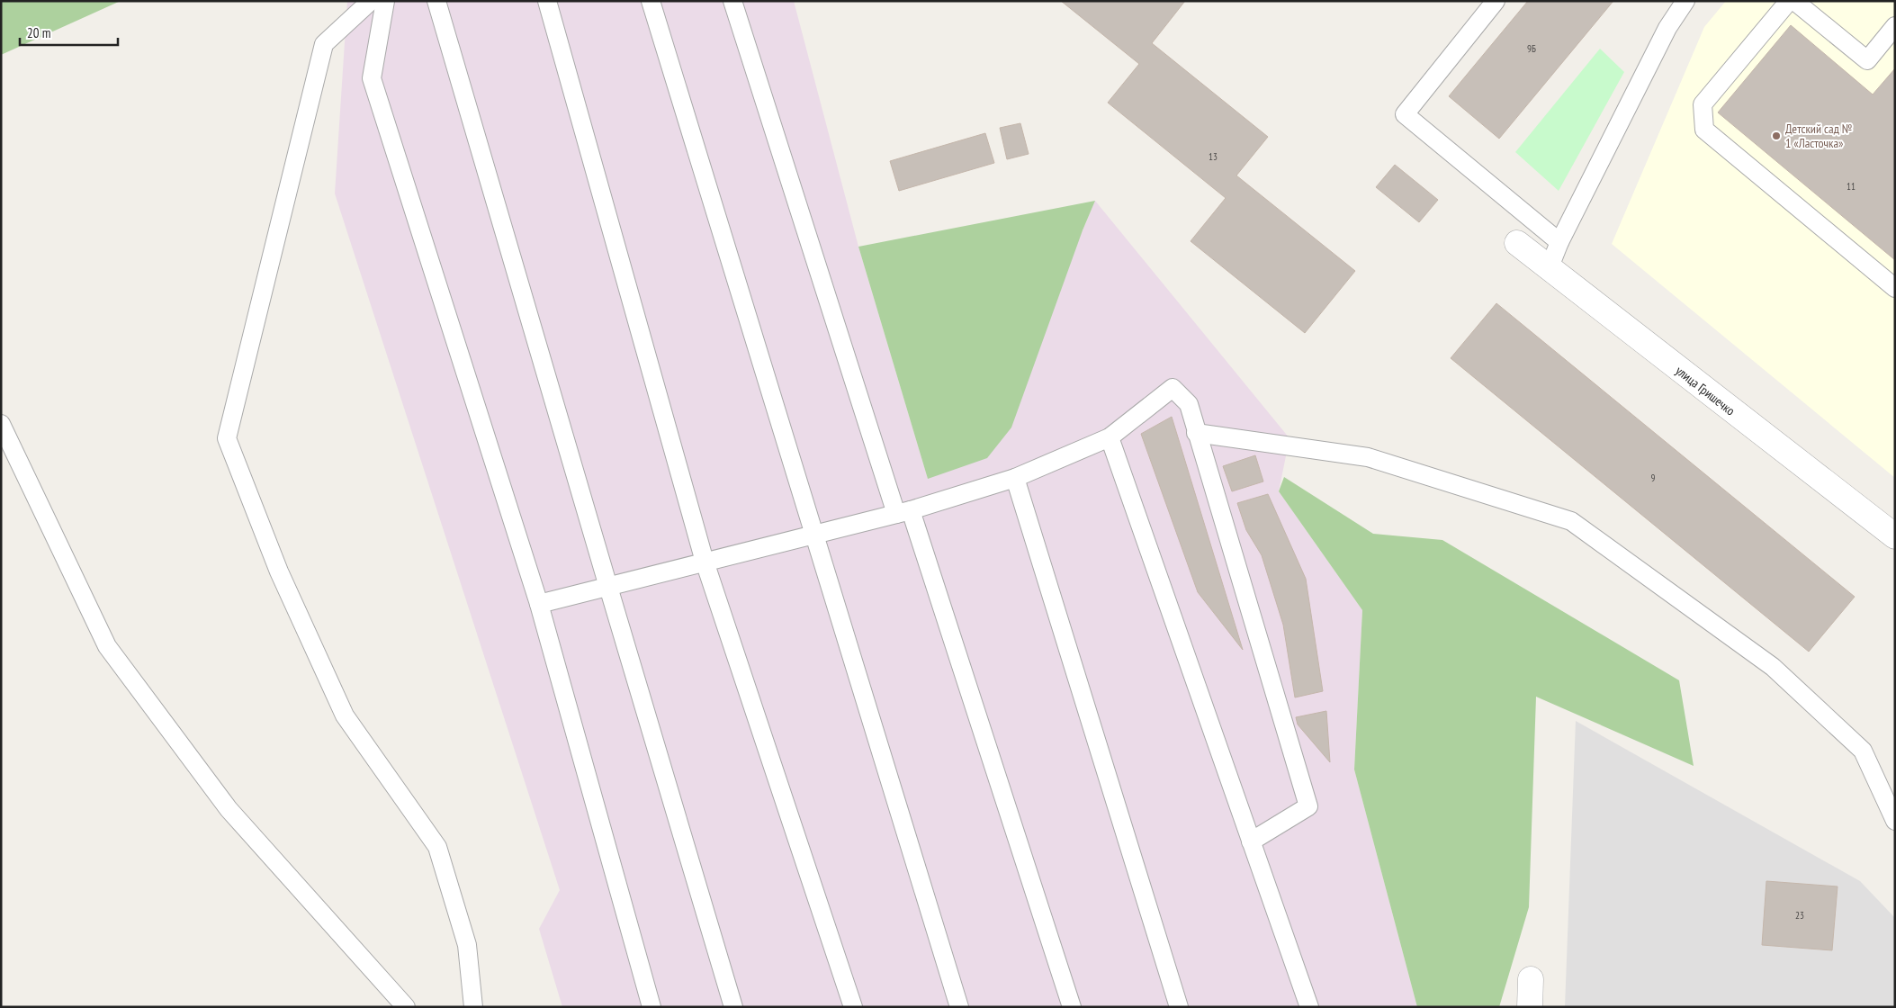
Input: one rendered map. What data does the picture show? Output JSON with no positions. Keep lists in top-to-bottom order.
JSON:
{
  "streets": {
    "street": ["улица Гришечко"]
  },
  "places": ["Детский сад № 1 «Ласточка»"],
  "house_numbers": [
    "9Б",
    "13",
    "11",
    "9",
    "23"
  ],
  "scale_bar": "20 m"
}
